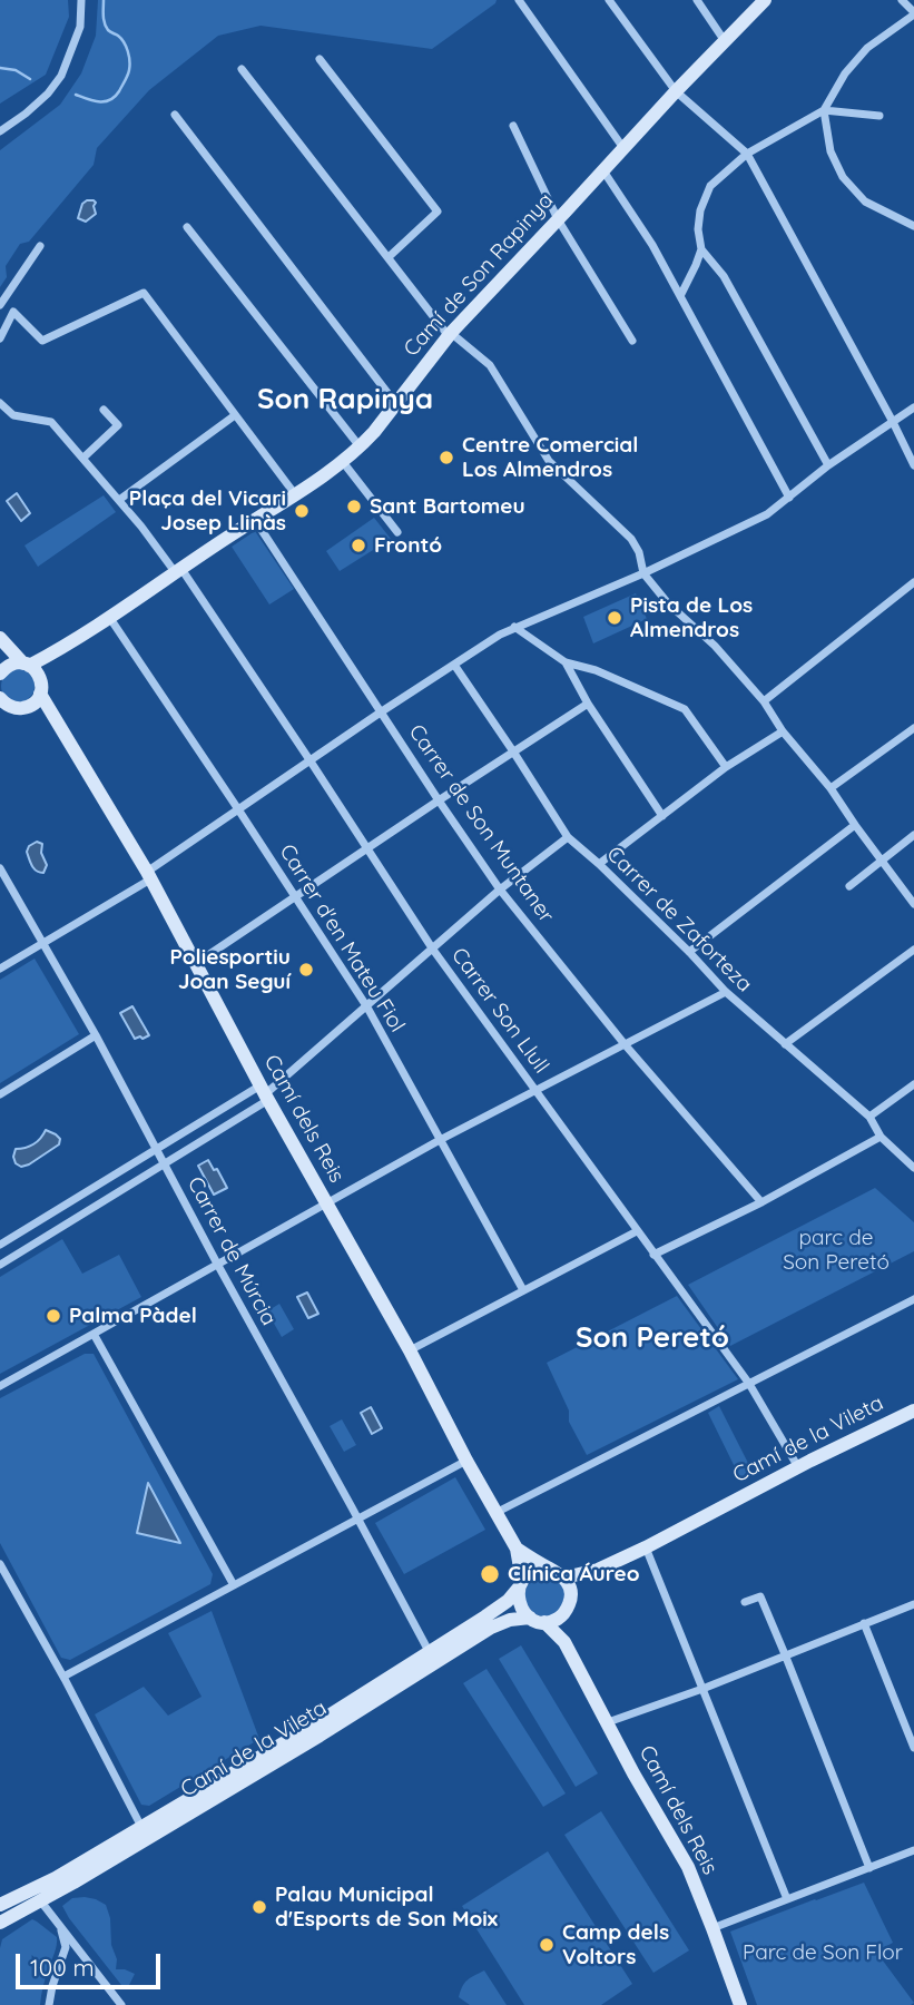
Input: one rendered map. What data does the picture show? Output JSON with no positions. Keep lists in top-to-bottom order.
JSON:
{
  "streets": {
    "street": [
      "Camí de Son Rapinya",
      "Carrer de Son Muntaner",
      "Carrer de Zaforteza",
      "Carrer d'en Mateu Fiol",
      "Carrer Son Llull",
      "Camí dels Reis",
      "Carrer de Múrcia",
      "Camí de la Vileta"
    ]
  },
  "crossings": [
    ["Camí de Son Rapinya", "Carrer de Son Muntaner"],
    ["Camí de Son Rapinya", "Carrer d'en Mateu Fiol"],
    ["Camí de Son Rapinya", "Carrer Son Llull"],
    ["Carrer Son Llull", "Camí de la Vileta"],
    ["Camí dels Reis", "Camí de la Vileta"],
    ["Carrer de Múrcia", "Camí de la Vileta"]
  ],
  "districts": ["Son Rapinya", "Son Peretó"],
  "parks": ["parc de Son Peretó", "Parc de Son Flor"],
  "places": [
    "Centre Comercial Los Almendros",
    "Sant Bartomeu",
    "Plaça del Vicari Josep Llinàs",
    "Frontó",
    "Pista de Los Almendros",
    "Poliesportiu Joan Seguí",
    "Palma Pàdel",
    "Clínica Áureo",
    "Palau Municipal d'Esports de Son Moix",
    "Camp dels Voltors"
  ],
  "scale_bar": "100 m"
}
